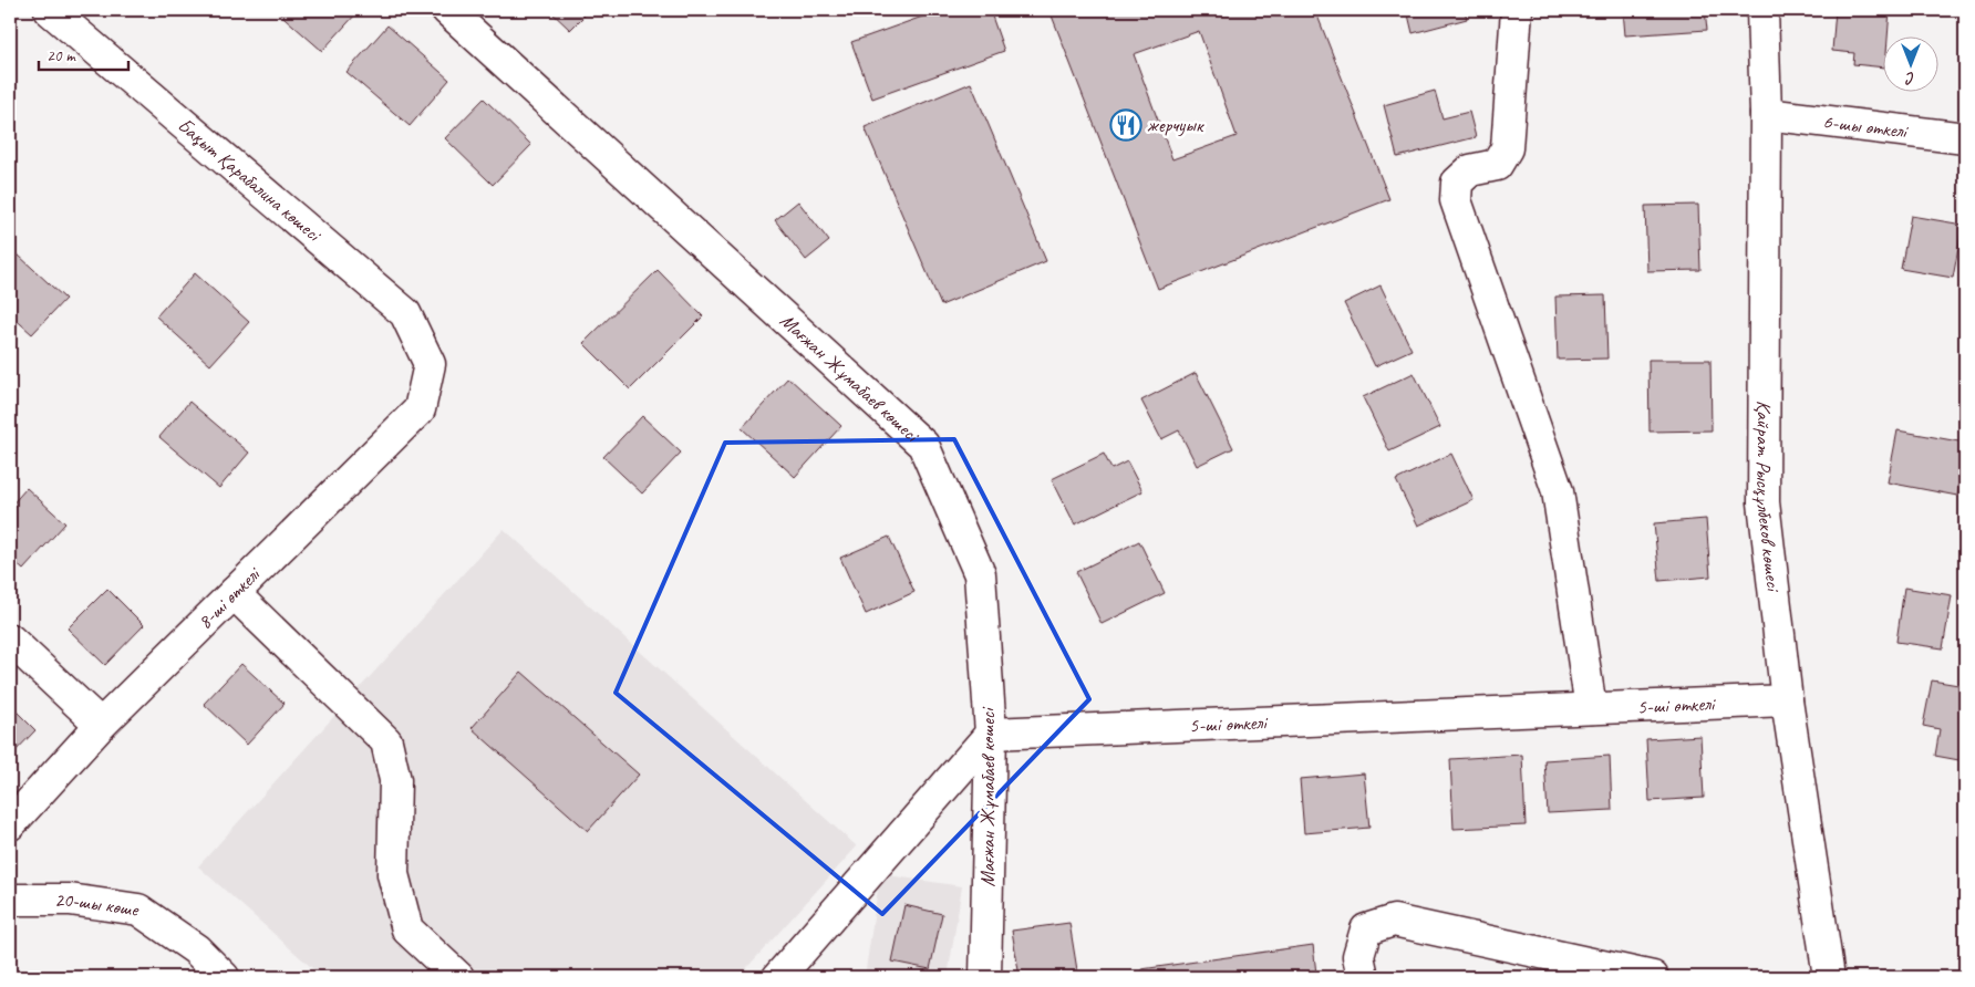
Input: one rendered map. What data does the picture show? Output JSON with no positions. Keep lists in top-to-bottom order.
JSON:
{
  "streets": {
    "street": [
      "6-шы өткелі",
      "Бақыт Қарабалина көшесі",
      "Мағжан Жұмабаев көшесі",
      "Қайрат Рысқұлбеков көшесі",
      "8-ші өткелі",
      "5-ші өткелі",
      "20-шы көше"
    ]
  },
  "crossings": [
    ["6-шы өткелі", "Қайрат Рысқұлбеков көшесі"],
    ["Бақыт Қарабалина көшесі", "8-ші өткелі"],
    ["Мағжан Жұмабаев көшесі", "5-ші өткелі"],
    ["Қайрат Рысқұлбеков көшесі", "5-ші өткелі"]
  ],
  "places": {
    "restaurant": ["жерчуык"]
  },
  "scale_bar": "20 m",
  "north": "bottom"
}
